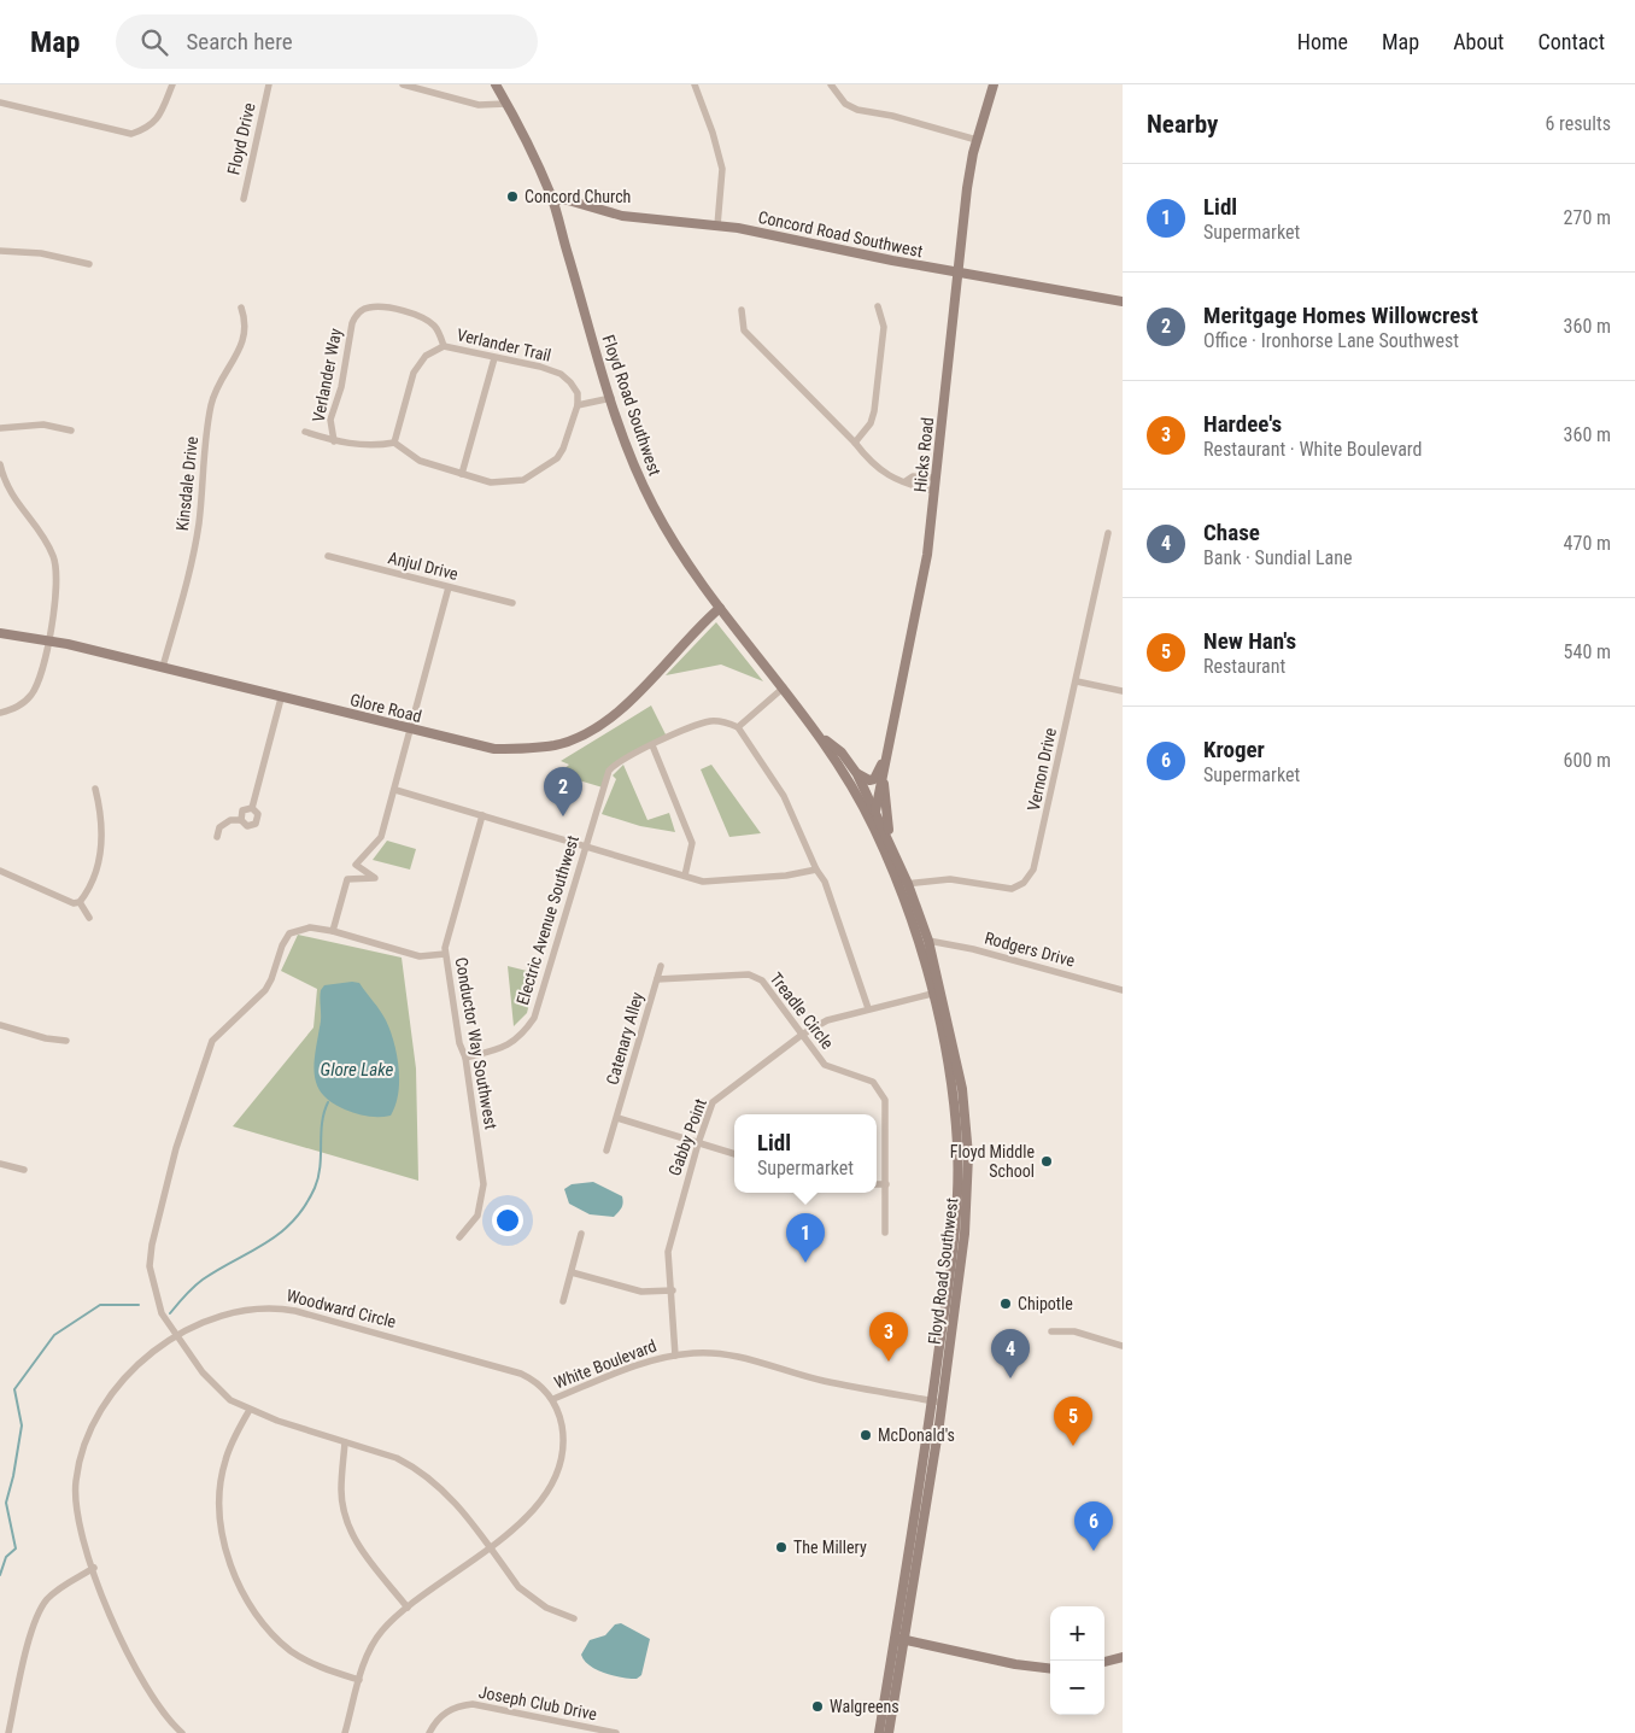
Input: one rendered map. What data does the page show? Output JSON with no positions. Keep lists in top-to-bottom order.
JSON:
{
  "streets": {
    "main road": [
      "Concord Road Southwest",
      "Floyd Road Southwest",
      "Hicks Road",
      "Glore Road"
    ],
    "street": [
      "Floyd Drive",
      "Verlander Trail",
      "Verlander Way",
      "Kinsdale Drive",
      "Anjul Drive",
      "Vernon Drive",
      "Electric Avenue Southwest",
      "Rodgers Drive",
      "Treadle Circle",
      "Catenary Alley",
      "Conductor Way Southwest",
      "Gabby Point",
      "Woodward Circle",
      "White Boulevard",
      "Joseph Club Drive"
    ]
  },
  "crossings": [
    ["Concord Road Southwest", "Floyd Road Southwest"],
    ["Concord Road Southwest", "Hicks Road"],
    ["Verlander Trail", "Verlander Way"],
    ["Floyd Road Southwest", "Hicks Road"],
    ["Floyd Road Southwest", "Glore Road"],
    ["Floyd Road Southwest", "Vernon Drive"],
    ["Floyd Road Southwest", "Rodgers Drive"],
    ["Floyd Road Southwest", "Gabby Point"],
    ["Floyd Road Southwest", "White Boulevard"],
    ["Kinsdale Drive", "Glore Road"],
    ["Electric Avenue Southwest", "Conductor Way Southwest"],
    ["Treadle Circle", "Catenary Alley"],
    ["Treadle Circle", "Gabby Point"],
    ["Gabby Point", "White Boulevard"],
    ["Woodward Circle", "White Boulevard"]
  ],
  "water": ["Glore Lake"],
  "places": [
    "Concord Church",
    "Floyd Middle School",
    "Chipotle",
    "McDonald's",
    "The Millery",
    "Walgreens"
  ],
  "page": {
    "header": "Map",
    "search": "Search here",
    "nav": [
      "Home",
      "Map",
      "About",
      "Contact"
    ],
    "heading": ["Nearby", "6 results"],
    "list": [
      {
        "mark": "1",
        "name": "Lidl",
        "note": "Supermarket",
        "value": "270 m"
      },
      {
        "mark": "2",
        "name": "Meritgage Homes Willowcrest",
        "note": "Office · Ironhorse Lane Southwest",
        "value": "360 m"
      },
      {
        "mark": "3",
        "name": "Hardee's",
        "note": "Restaurant · White Boulevard",
        "value": "360 m"
      },
      {
        "mark": "4",
        "name": "Chase",
        "note": "Bank · Sundial Lane",
        "value": "470 m"
      },
      {
        "mark": "5",
        "name": "New Han's",
        "note": "Restaurant",
        "value": "540 m"
      },
      {
        "mark": "6",
        "name": "Kroger",
        "note": "Supermarket",
        "value": "600 m"
      }
    ],
    "pins": [
      "2",
      "1",
      "3",
      "4",
      "5",
      "6"
    ],
    "popup": ["Lidl", "Supermarket"],
    "map_buttons": ["+", "−"]
  }
}
